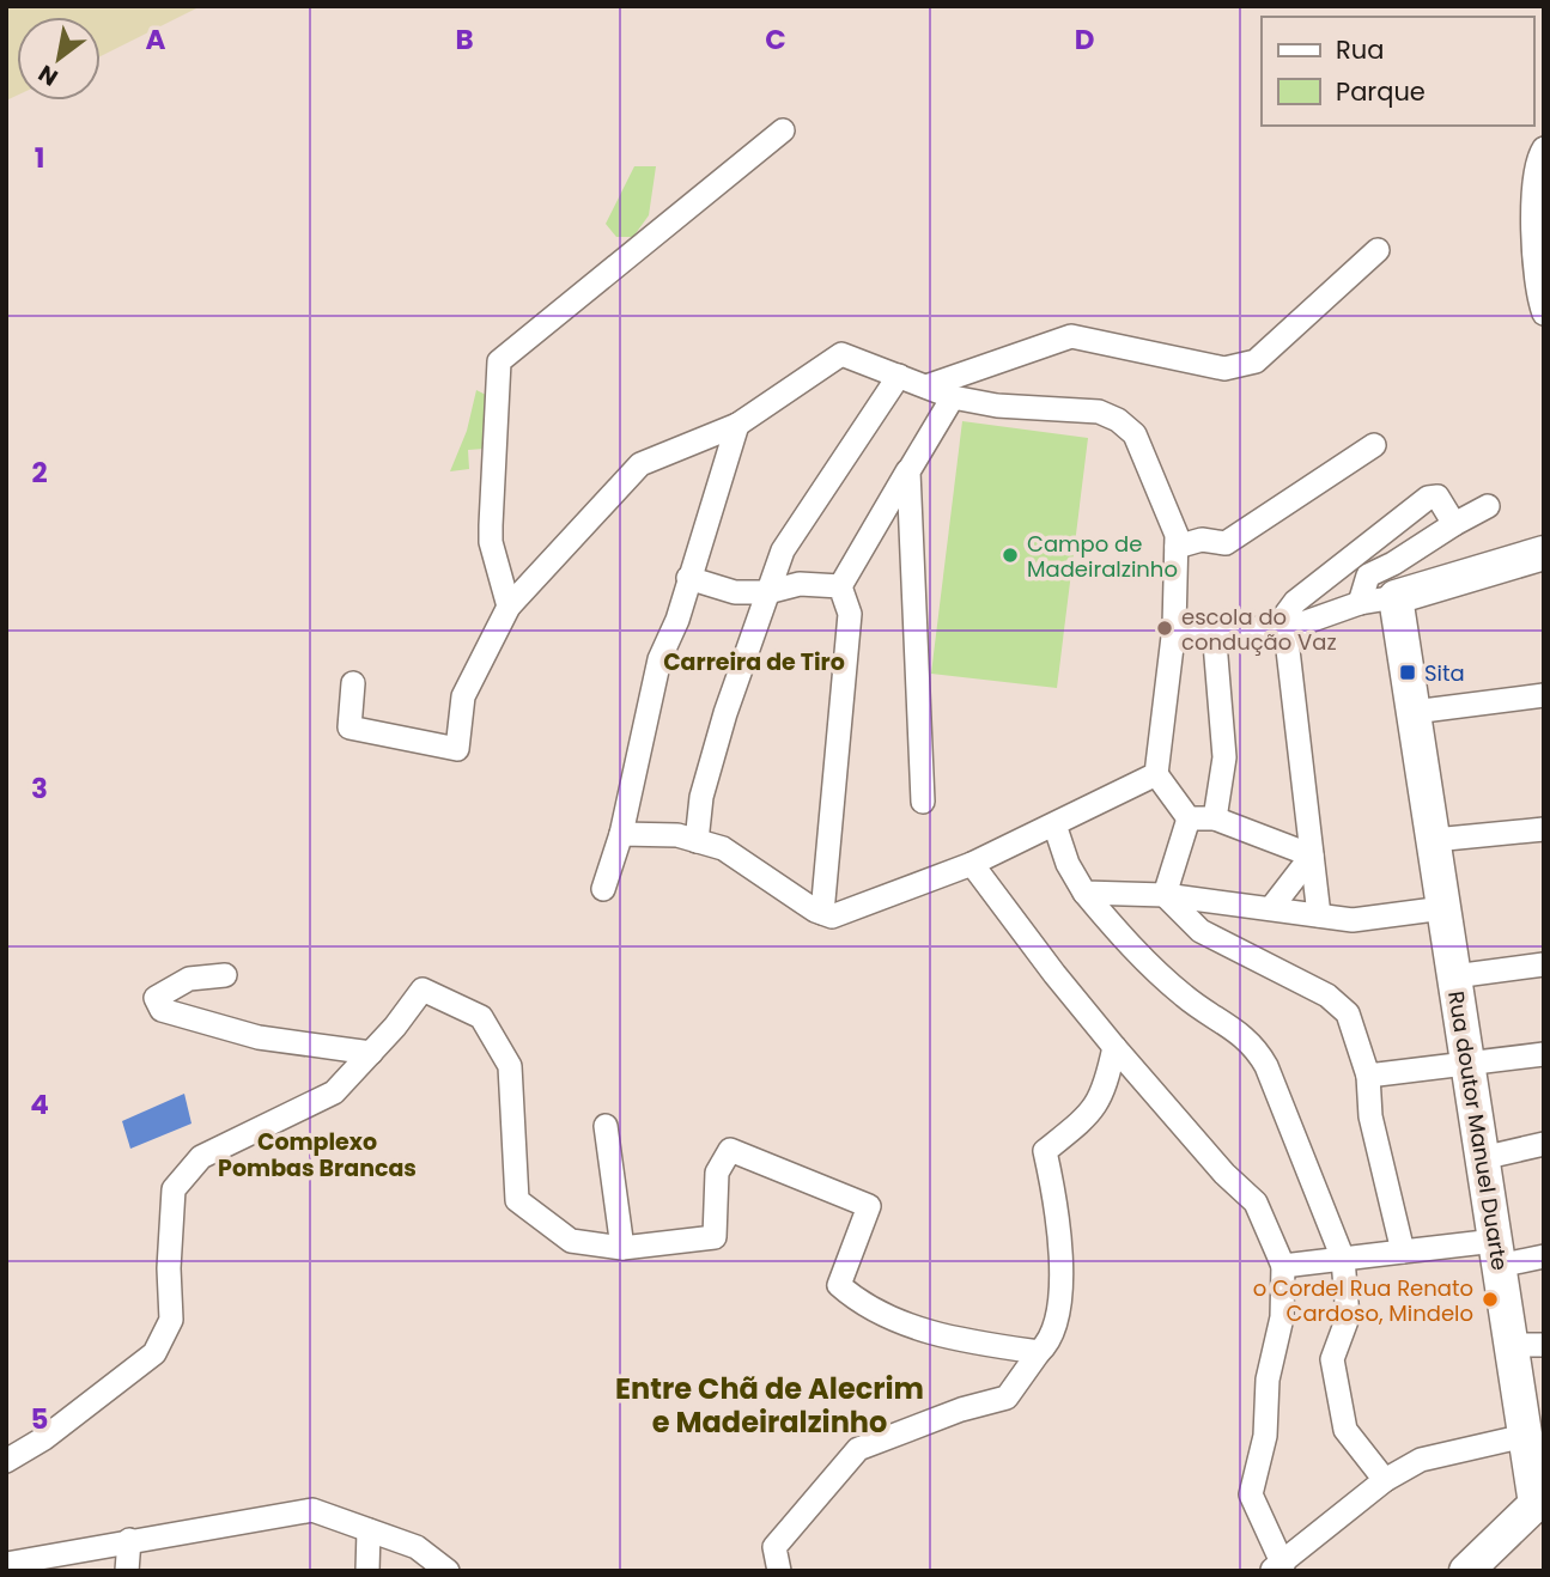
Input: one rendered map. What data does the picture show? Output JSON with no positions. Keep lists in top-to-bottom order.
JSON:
{
  "streets": {
    "street": ["Rua doutor Manuel Duarte"]
  },
  "districts": ["Carreira de Tiro", "Complexo Pombas Brancas", "Entre Chã de Alecrim e Madeiralzinho"],
  "places": {
    "other": ["Campo de Madeiralzinho", "escola do condução Vaz", "o Cordel Rua Renato Cardoso, Mindelo"],
    "transit": ["Sita"]
  },
  "legend": ["Rua", "Parque"],
  "north": "bottom left",
  "grid": {
    "columns": [
      "A",
      "B",
      "C",
      "D"
    ],
    "rows": [
      "1",
      "2",
      "3",
      "4",
      "5"
    ]
  }
}
